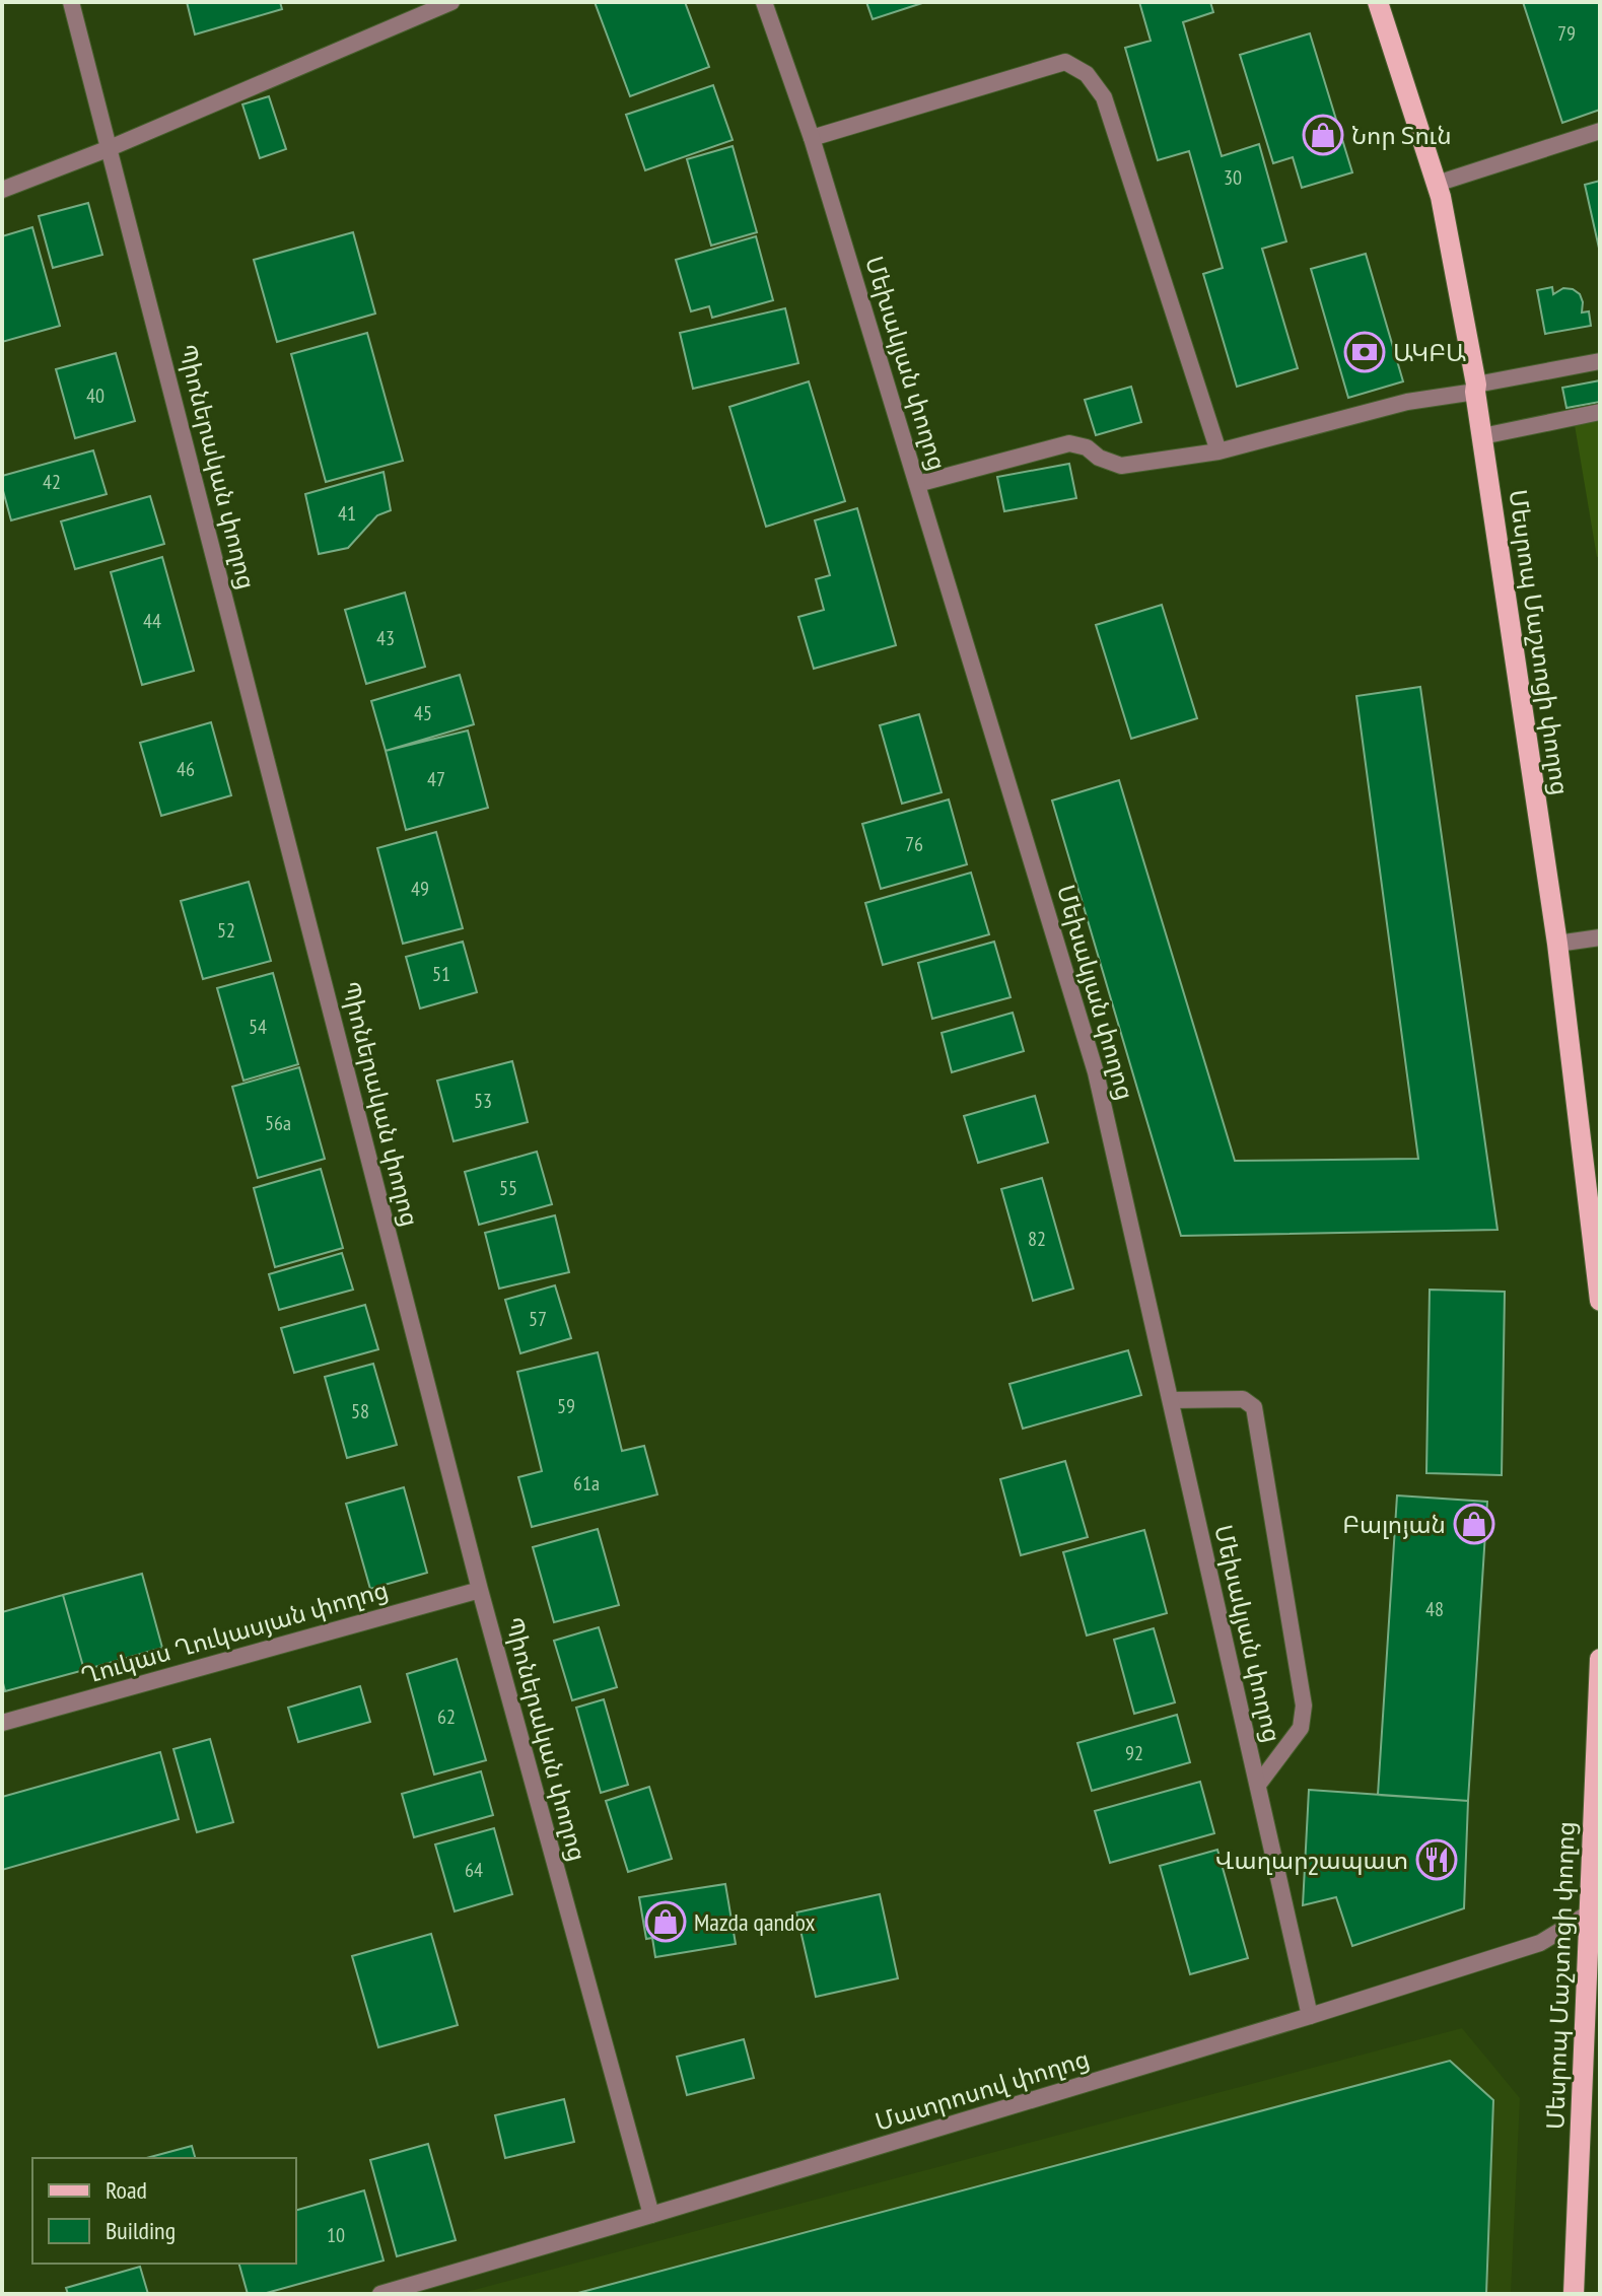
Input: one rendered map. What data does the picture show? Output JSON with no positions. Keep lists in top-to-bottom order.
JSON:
{
  "streets": {
    "main road": ["Մեսրոպ Մաշտոցի փողոց"],
    "street": [
      "Մեխակյան փողոց",
      "Պիոներական փողոց",
      "Ղուկաս Ղուկասյան փողոց",
      "Մատրոսով փողոց"
    ]
  },
  "crossings": [
    ["Մեխակյան փողոց", "Մատրոսով փողոց"],
    ["Պիոներական փողոց", "Ղուկաս Ղուկասյան փողոց"],
    ["Պիոներական փողոց", "Մատրոսով փողոց"],
    ["Մեսրոպ Մաշտոցի փողոց", "Մատրոսով փողոց"]
  ],
  "places": {
    "shop": ["Նոր Տուն", "Բալոյան", "Mazda qandox"],
    "bank": ["ԱԿԲԱ"],
    "restaurant": ["Վաղարշապատ"]
  },
  "house_numbers": [
    "79",
    "30",
    "40",
    "42",
    "41",
    "44",
    "43",
    "45",
    "46",
    "47",
    "76",
    "49",
    "52",
    "51",
    "54",
    "53",
    "56a",
    "55",
    "82",
    "57",
    "59",
    "58",
    "61a",
    "48",
    "62",
    "92",
    "64",
    "10"
  ],
  "legend": ["Road", "Building"]
}
